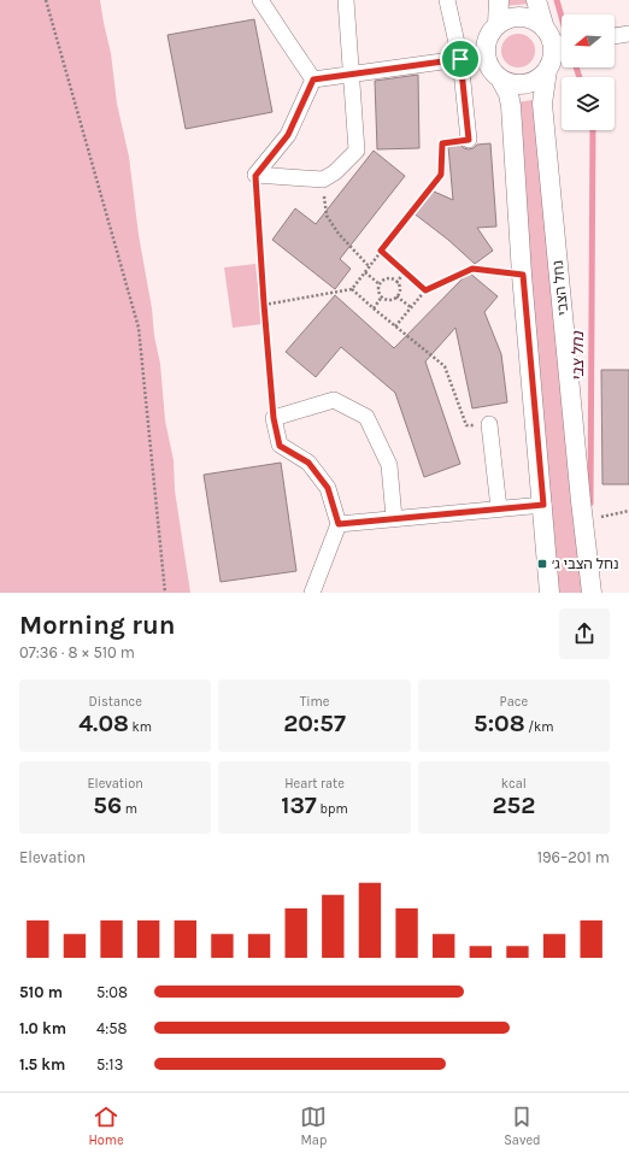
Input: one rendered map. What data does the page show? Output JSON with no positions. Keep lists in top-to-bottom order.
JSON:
{
  "streets": {
    "street": ["נחל הצבי"]
  },
  "water": ["נחל צבי"],
  "places": {
    "transit": ["נחל הצבי ג׳"]
  },
  "north": "left",
  "page": {
    "heading": ["Morning run", "07:36 · 8 × 510 m"],
    "stats": [
      ["Distance", "4.08 km"],
      ["Time", "20:57"],
      ["Pace", "5:08 /km"],
      ["Elevation", "56 m"],
      ["Heart rate", "137 bpm"],
      ["kcal", "252"]
    ],
    "chart": ["Elevation", "196–201 m"],
    "list": [
      {
        "name": "510 m",
        "note": "5:08"
      },
      {
        "name": "1.0 km",
        "note": "4:58"
      },
      {
        "name": "1.5 km",
        "note": "5:13"
      }
    ],
    "tabs": ["Home", "Map", "Saved"]
  }
}
